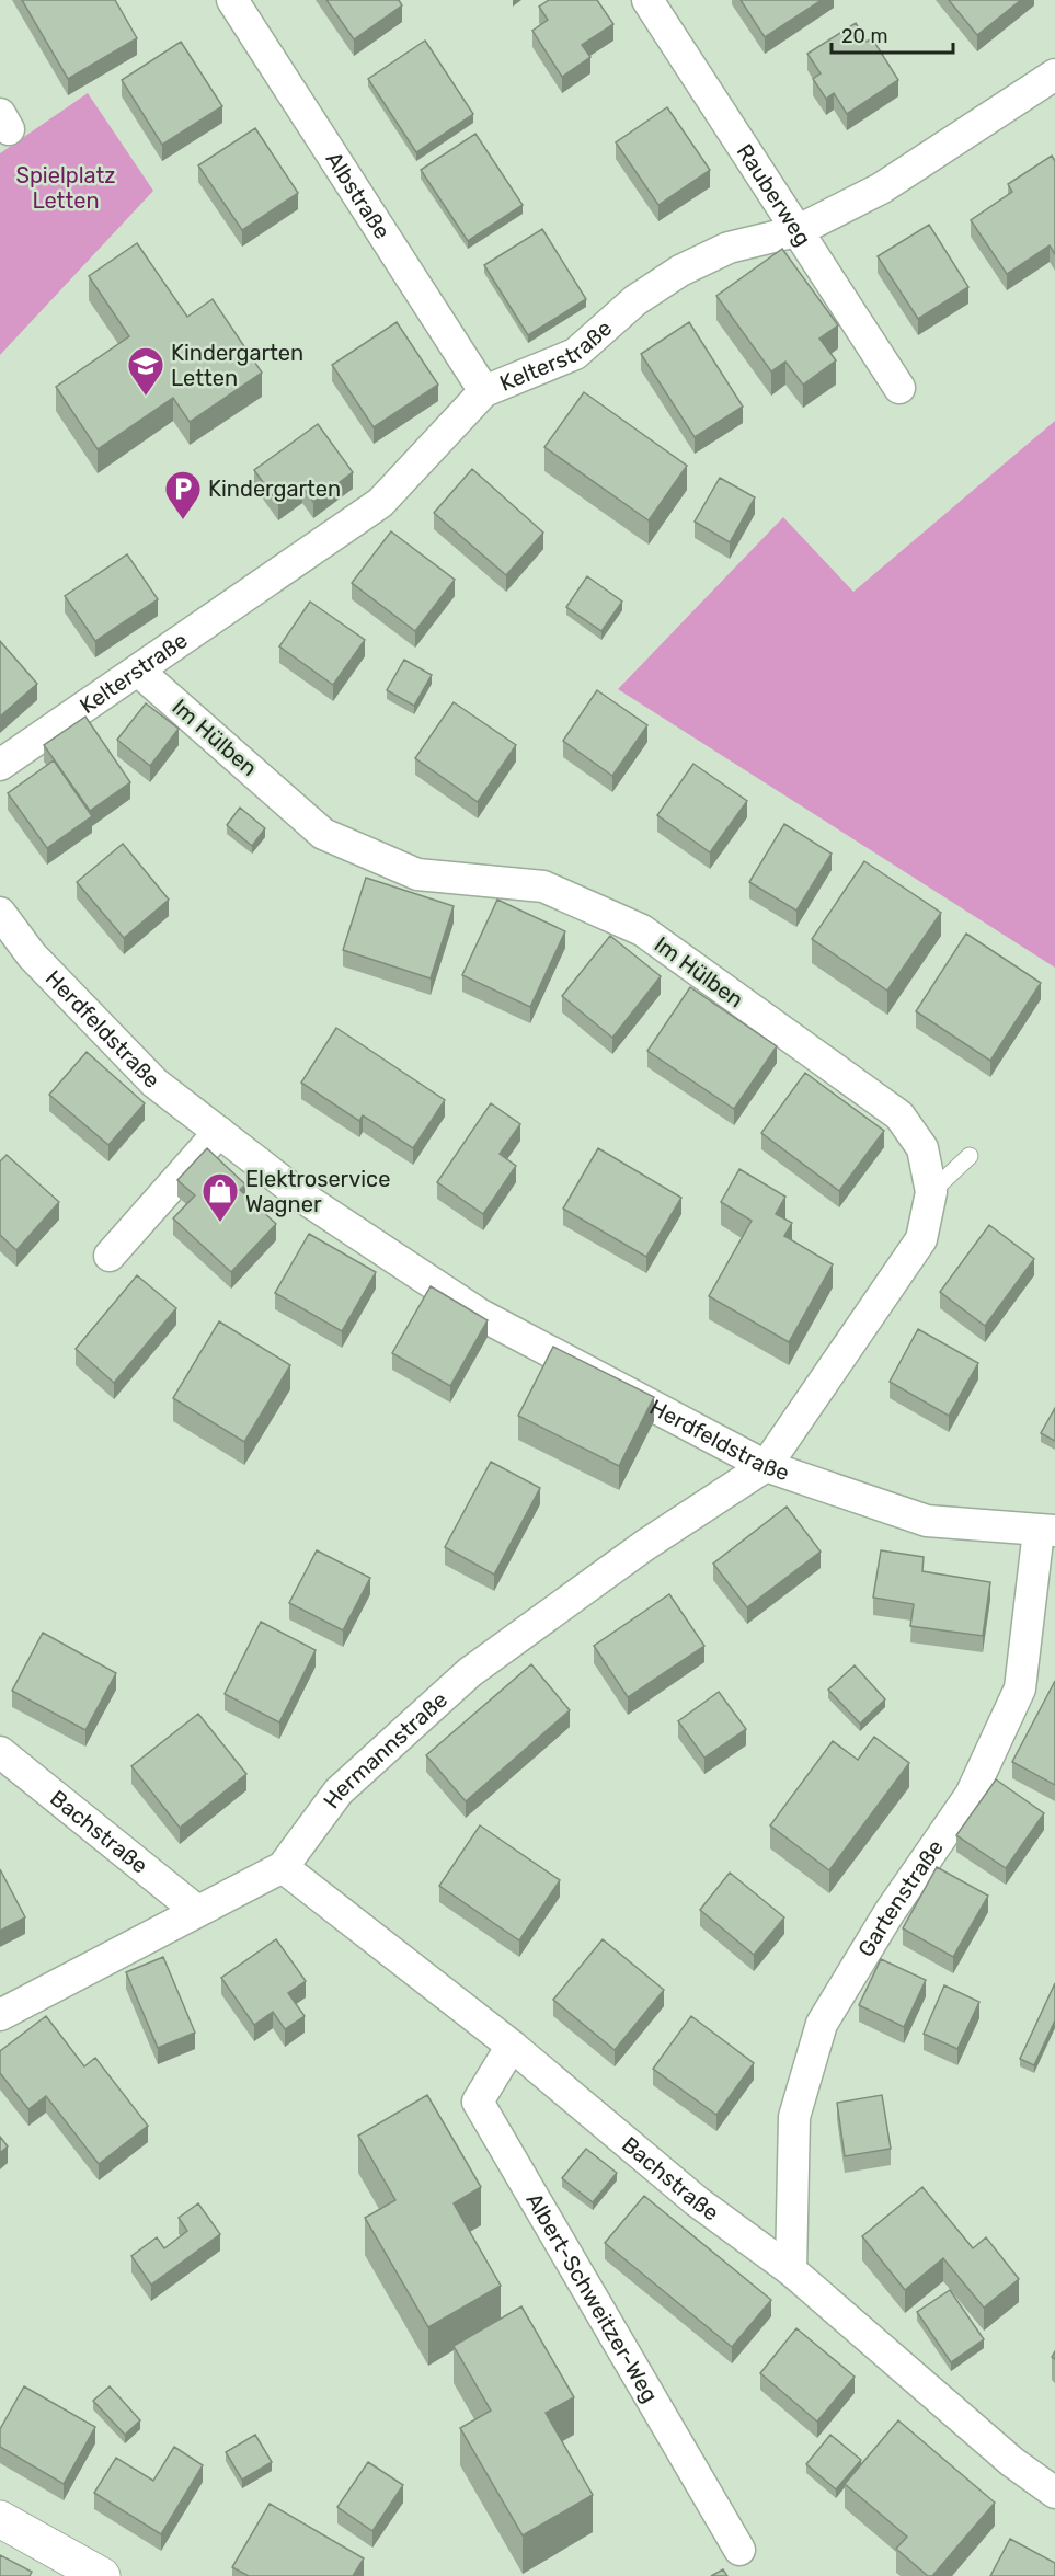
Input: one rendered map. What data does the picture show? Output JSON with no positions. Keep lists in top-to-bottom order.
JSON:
{
  "streets": {
    "street": [
      "Rauberweg",
      "Albstraße",
      "Kelterstraße",
      "Im Hülben",
      "Herdfeldstraße",
      "Hermannstraße",
      "Bachstraße",
      "Gartenstraße",
      "Albert-Schweitzer-Weg"
    ]
  },
  "crossings": [
    ["Rauberweg", "Kelterstraße"],
    ["Albstraße", "Kelterstraße"],
    ["Kelterstraße", "Im Hülben"],
    ["Im Hülben", "Herdfeldstraße"],
    ["Im Hülben", "Hermannstraße"],
    ["Herdfeldstraße", "Hermannstraße"],
    ["Herdfeldstraße", "Gartenstraße"],
    ["Hermannstraße", "Bachstraße"],
    ["Bachstraße", "Gartenstraße"],
    ["Bachstraße", "Albert-Schweitzer-Weg"]
  ],
  "parks": ["Spielplatz Letten"],
  "places": {
    "school or university": ["Kindergarten Letten"],
    "parking": ["Kindergarten"],
    "shop": ["Elektroservice Wagner"]
  },
  "scale_bar": "20 m"
}
